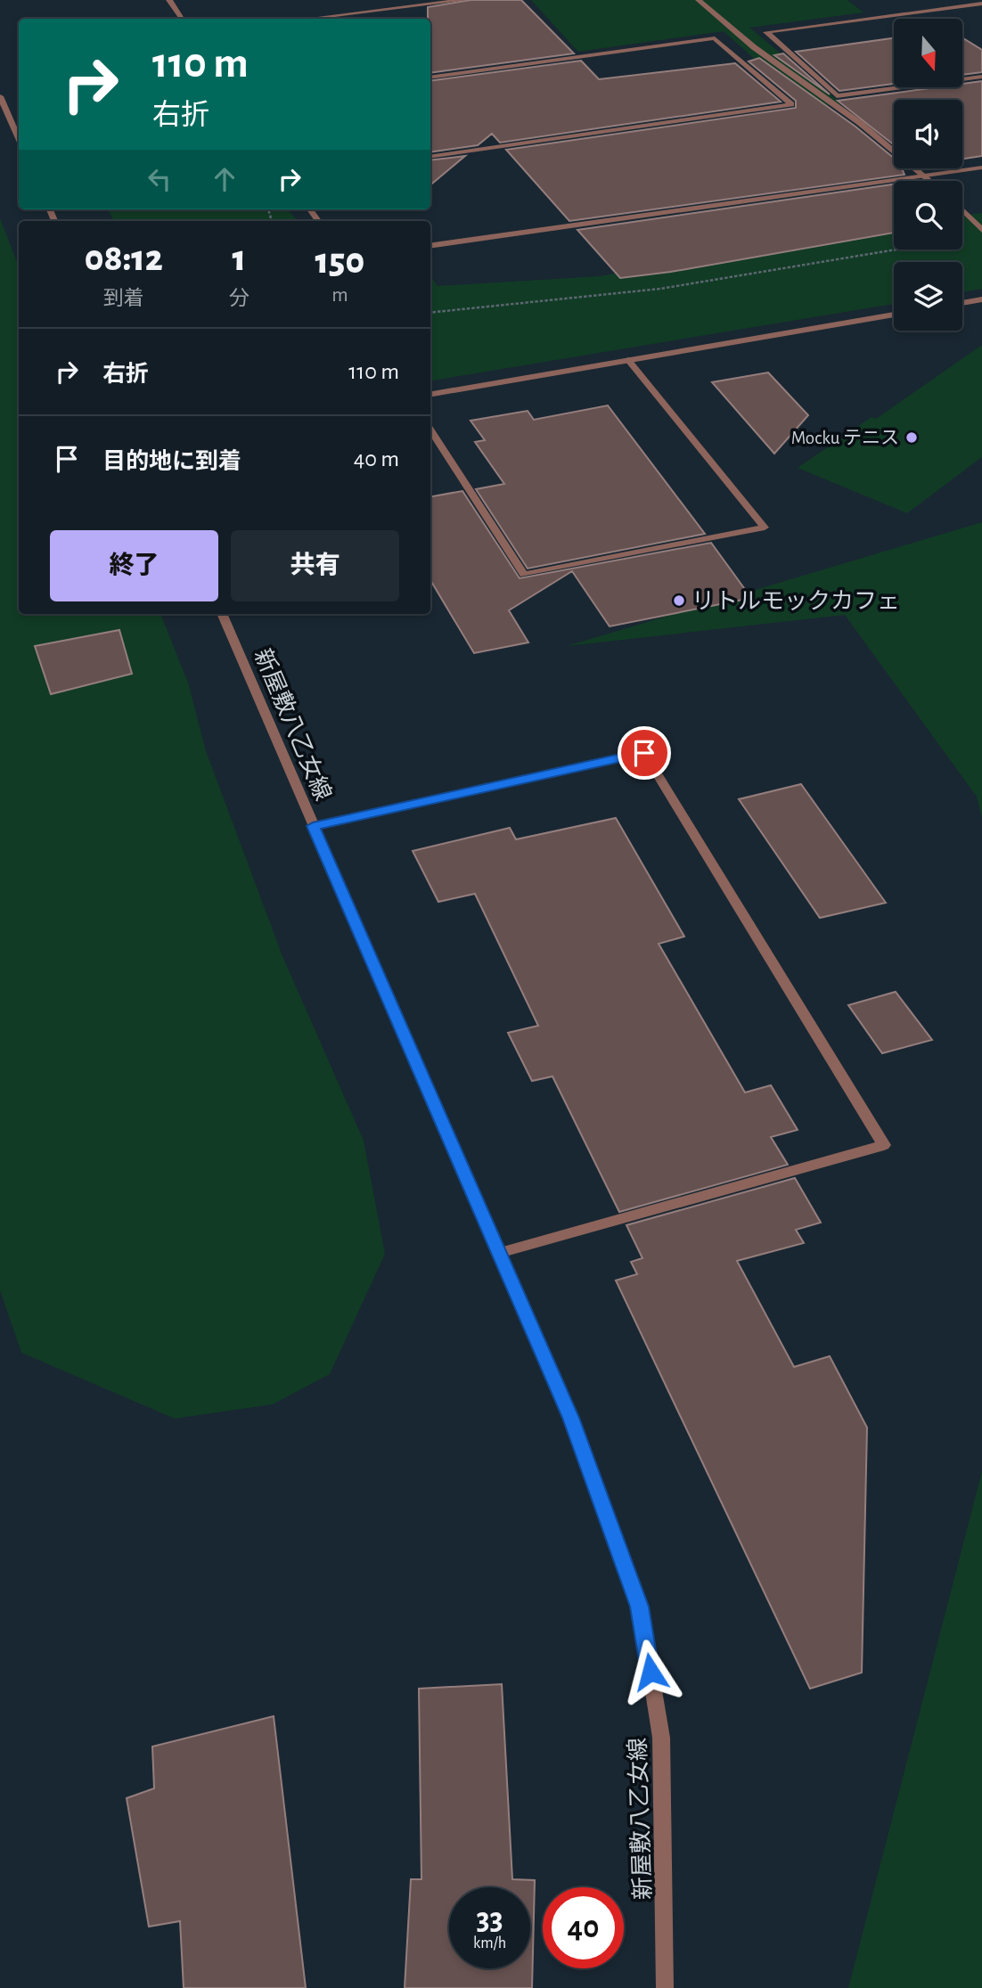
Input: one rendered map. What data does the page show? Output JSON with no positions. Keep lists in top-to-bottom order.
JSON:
{
  "streets": {
    "street": ["新屋敷八乙女線"]
  },
  "places": ["Mocku テニス", "リトルモックカフェ"],
  "north": "bottom",
  "page": {
    "turn": ["110 m", "右折"],
    "eta": [
      "08:12",
      "到着",
      "1",
      "分",
      "150",
      "m"
    ],
    "list": [
      {
        "name": "右折",
        "value": "110 m"
      },
      {
        "name": "目的地に到着",
        "value": "40 m"
      }
    ],
    "buttons": ["終了", "共有"],
    "speed": "33 km/h",
    "limit": "40"
  }
}
